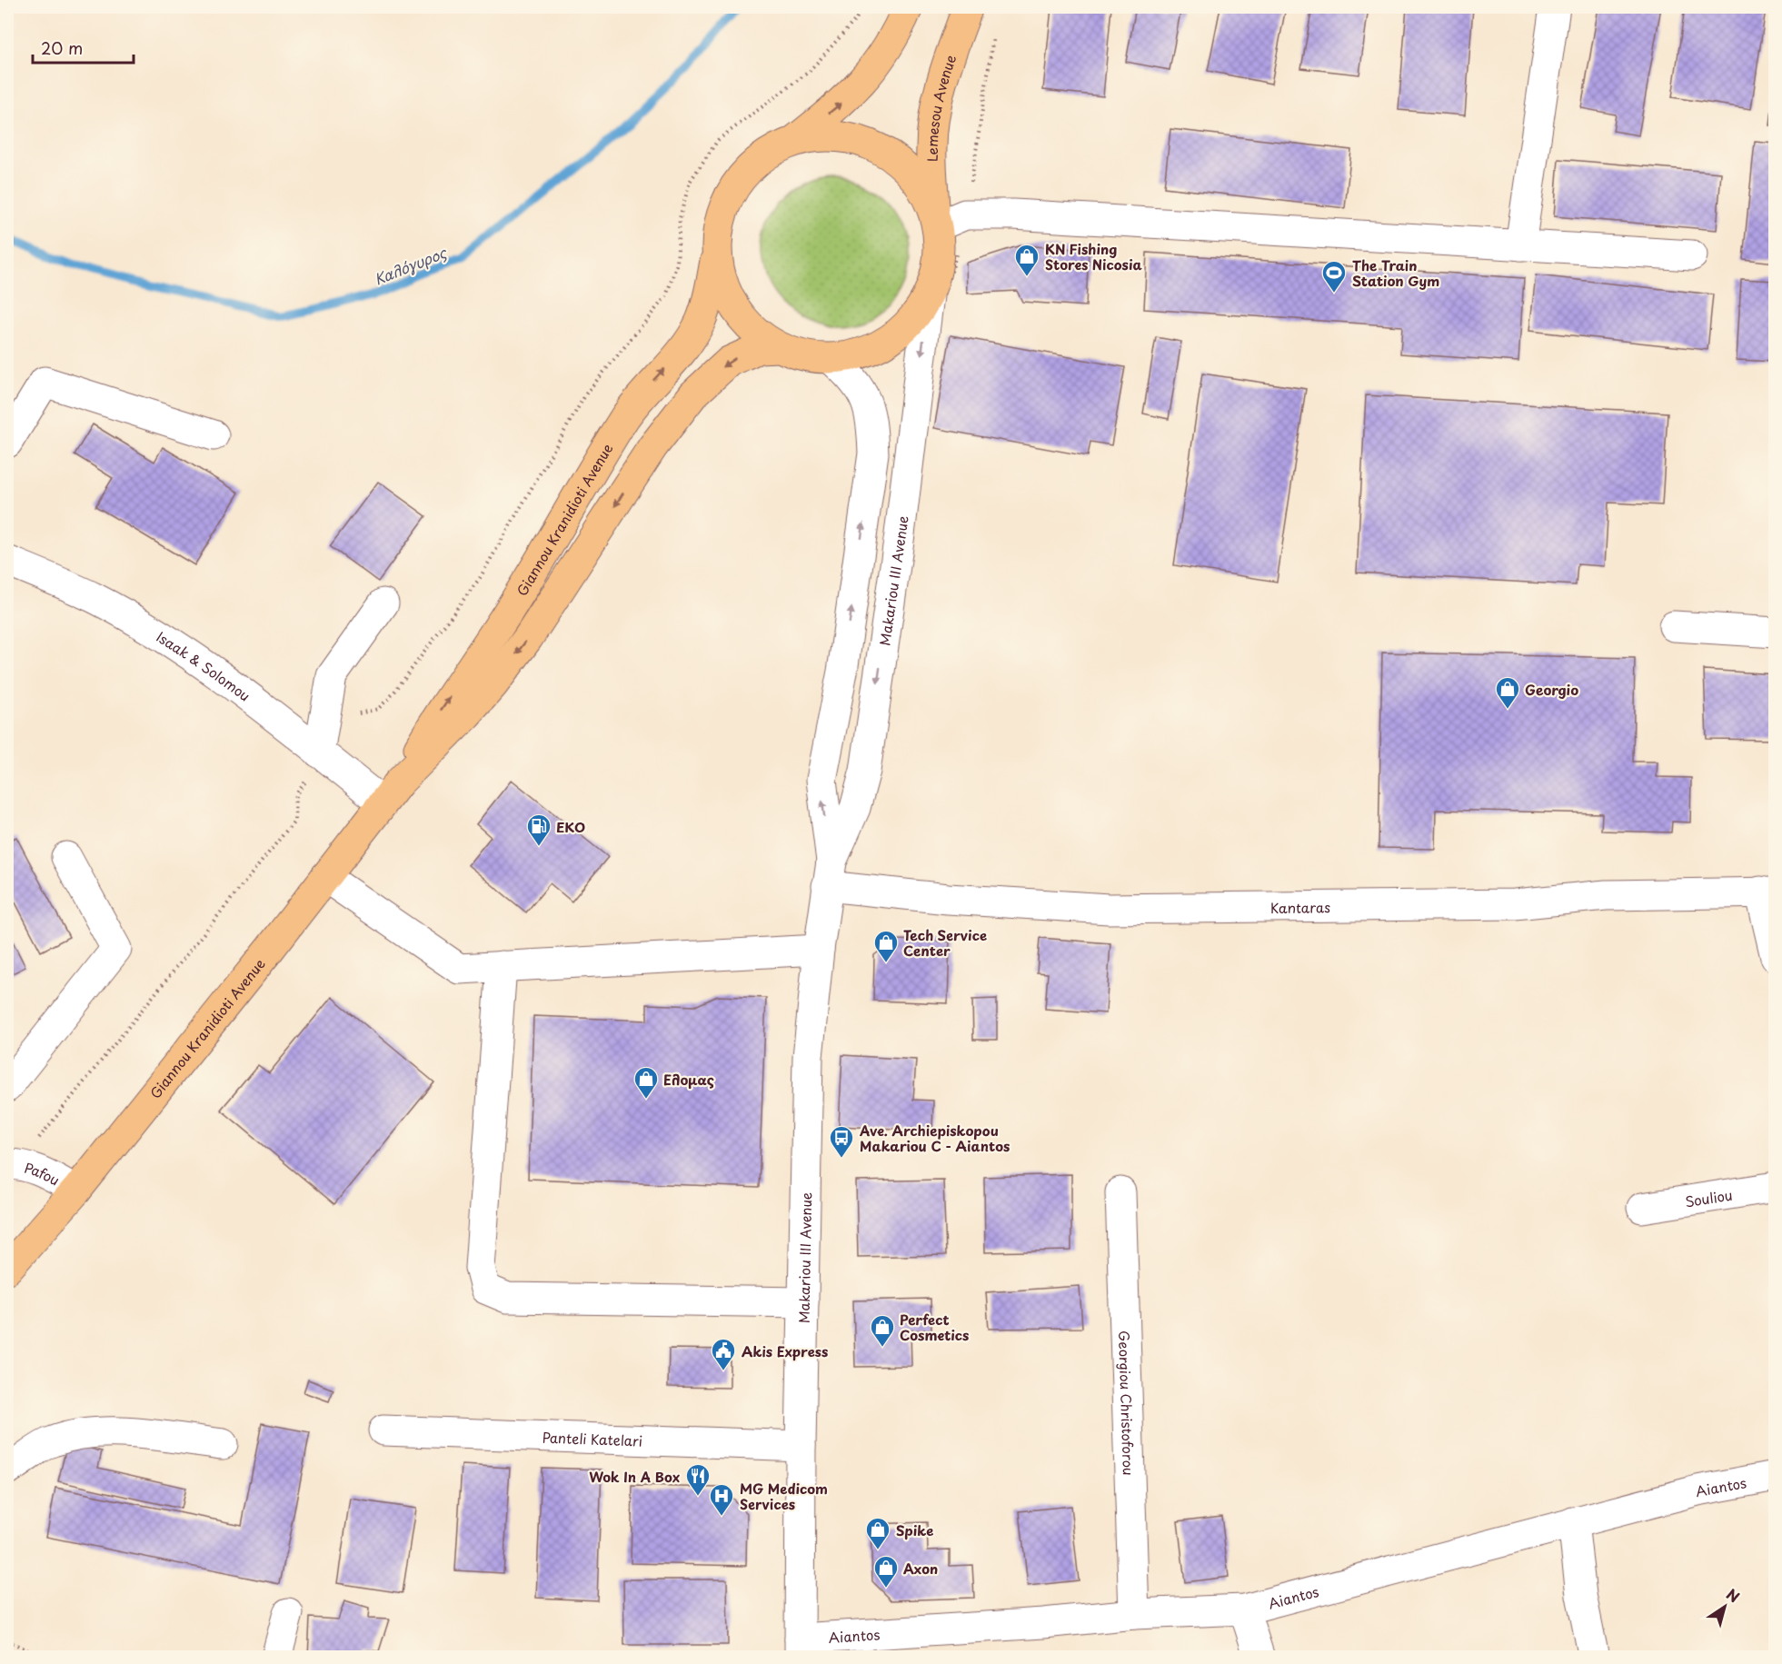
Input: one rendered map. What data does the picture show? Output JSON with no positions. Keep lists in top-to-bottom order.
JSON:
{
  "streets": {
    "main road": ["Lemesou Avenue", "Giannou Kranidioti Avenue"],
    "street": [
      "Makariou III Avenue",
      "Isaak & Solomou",
      "Kantaras",
      "Pafou",
      "Souliou",
      "Georgiou Christoforou",
      "Panteli Katelari",
      "Aiantos"
    ]
  },
  "crossings": [
    ["Lemesou Avenue", "Giannou Kranidioti Avenue"],
    ["Lemesou Avenue", "Makariou III Avenue"],
    ["Giannou Kranidioti Avenue", "Isaak & Solomou"],
    ["Giannou Kranidioti Avenue", "Pafou"],
    ["Makariou III Avenue", "Kantaras"],
    ["Makariou III Avenue", "Panteli Katelari"],
    ["Makariou III Avenue", "Aiantos"],
    ["Georgiou Christoforou", "Aiantos"]
  ],
  "water": ["Καλόγυρος"],
  "places": {
    "shop": [
      "KN Fishing Stores Nicosia",
      "Georgio",
      "Tech Service Center",
      "Ελομας",
      "Perfect Cosmetics",
      "Spike",
      "Axon"
    ],
    "sports": ["The Train Station Gym"],
    "fuel station": ["EKO"],
    "bus stop": ["Ave. Archiepiskopou Makariou C - Aiantos"],
    "public building": ["Akis Express"],
    "restaurant": ["Wok In A Box"],
    "hospital": ["MG Medicom Services"]
  },
  "scale_bar": "20 m",
  "north": "top right"
}
